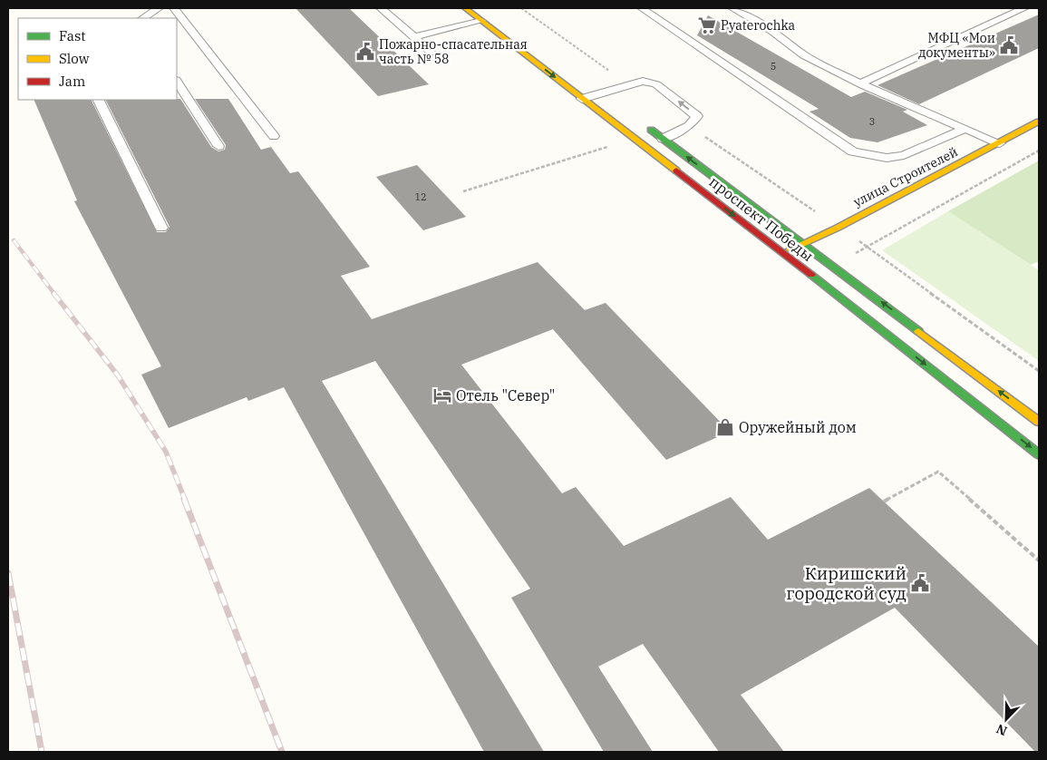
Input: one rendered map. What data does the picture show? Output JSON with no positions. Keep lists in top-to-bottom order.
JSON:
{
  "streets": {
    "main road": ["улица Строителей", "проспект Победы"]
  },
  "crossings": [
    ["улица Строителей", "проспект Победы"]
  ],
  "places": {
    "supermarket": ["Pyaterochka"],
    "public building": ["МФЦ «Мои документы»", "Пожарно-спасательная часть № 58", "Киришский городской суд"],
    "hotel": ["Отель \"Север\""],
    "shop": ["Оружейный дом"]
  },
  "house_numbers": ["5", "3", "12"],
  "legend": ["Fast", "Slow", "Jam"],
  "north": "bottom left"
}
